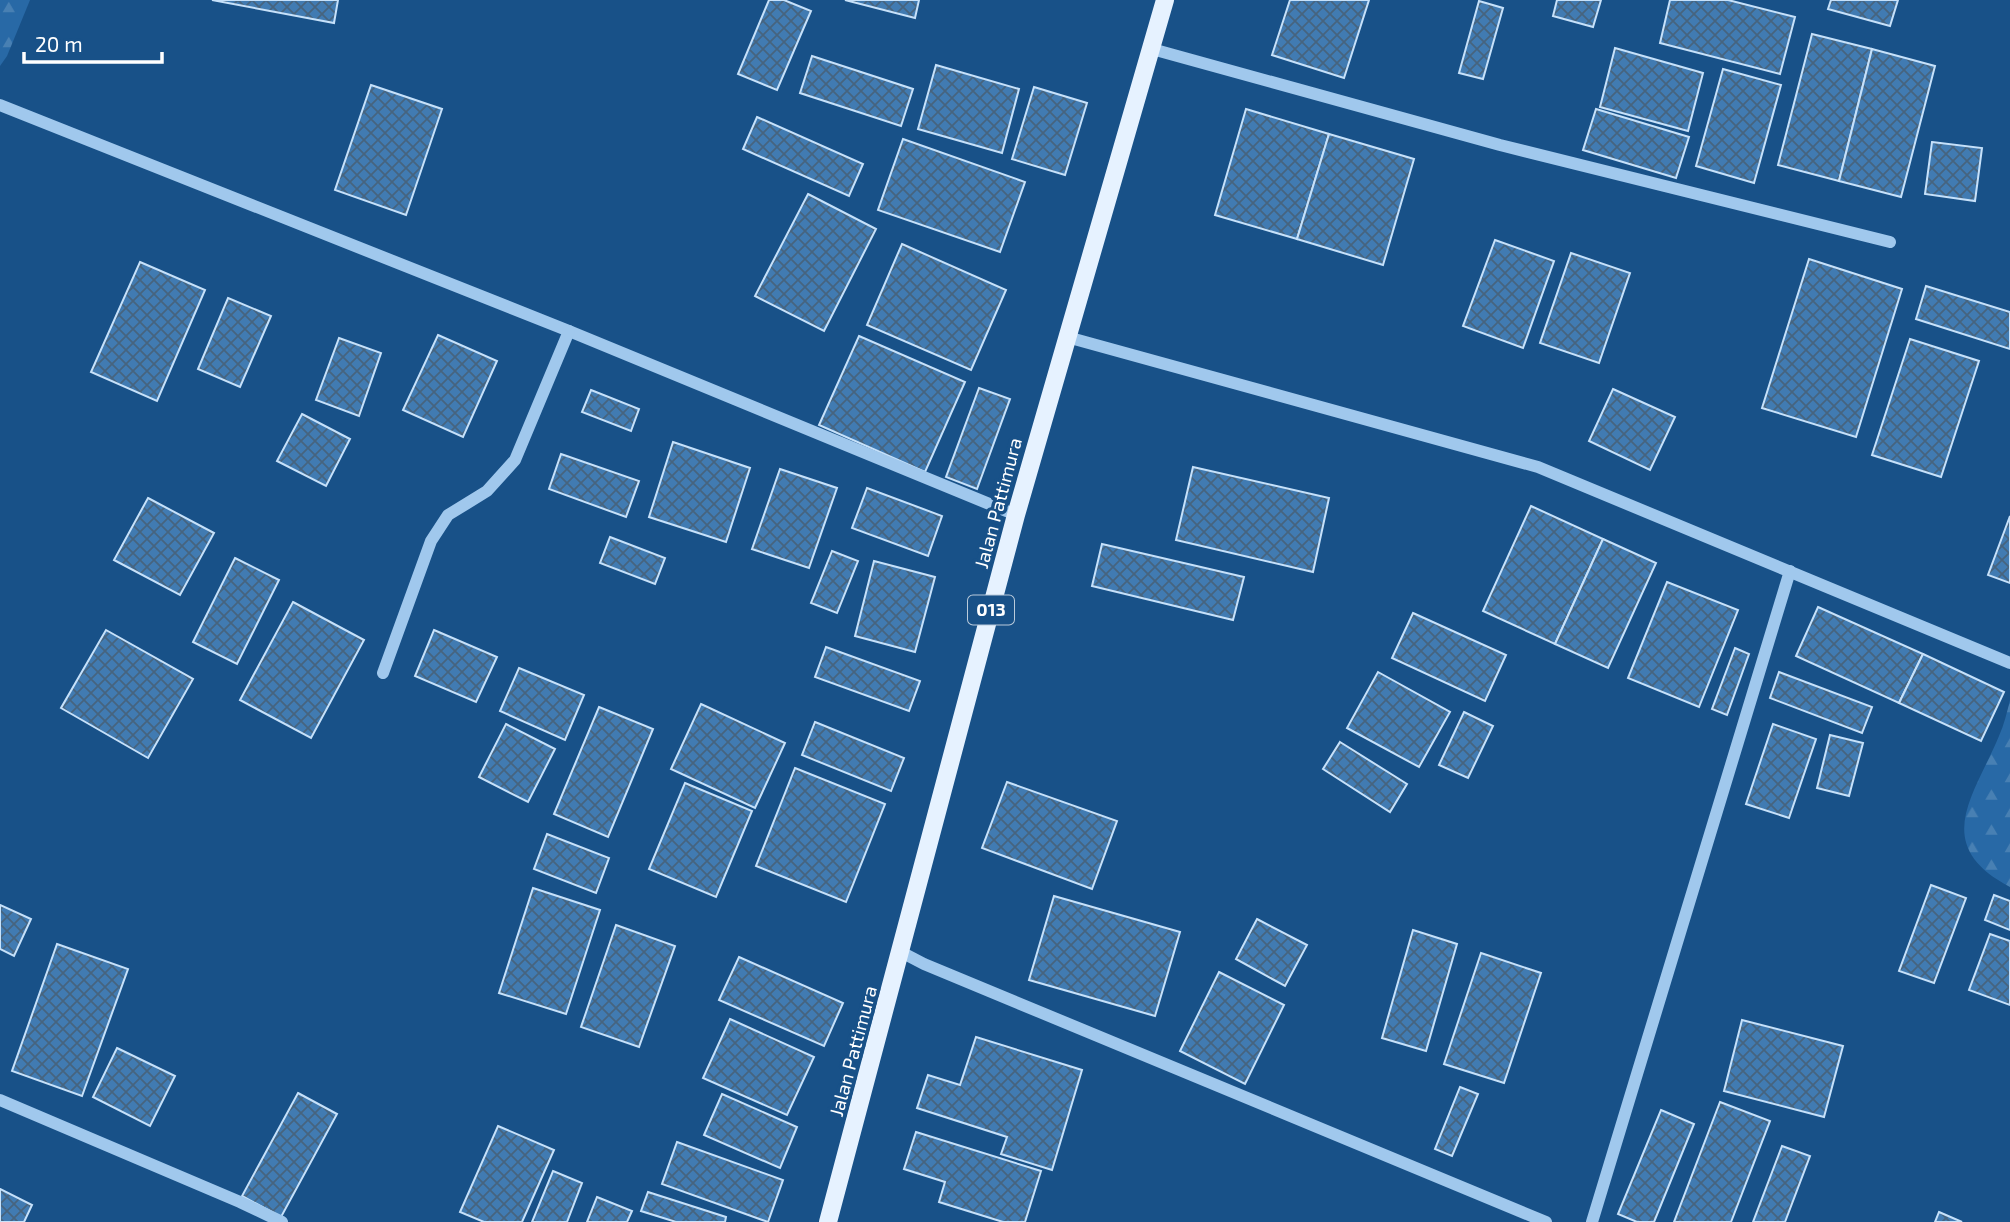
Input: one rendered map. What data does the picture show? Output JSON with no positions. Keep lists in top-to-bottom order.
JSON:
{
  "streets": {
    "main road": ["Jalan Pattimura", "013"]
  },
  "scale_bar": "20 m"
}
